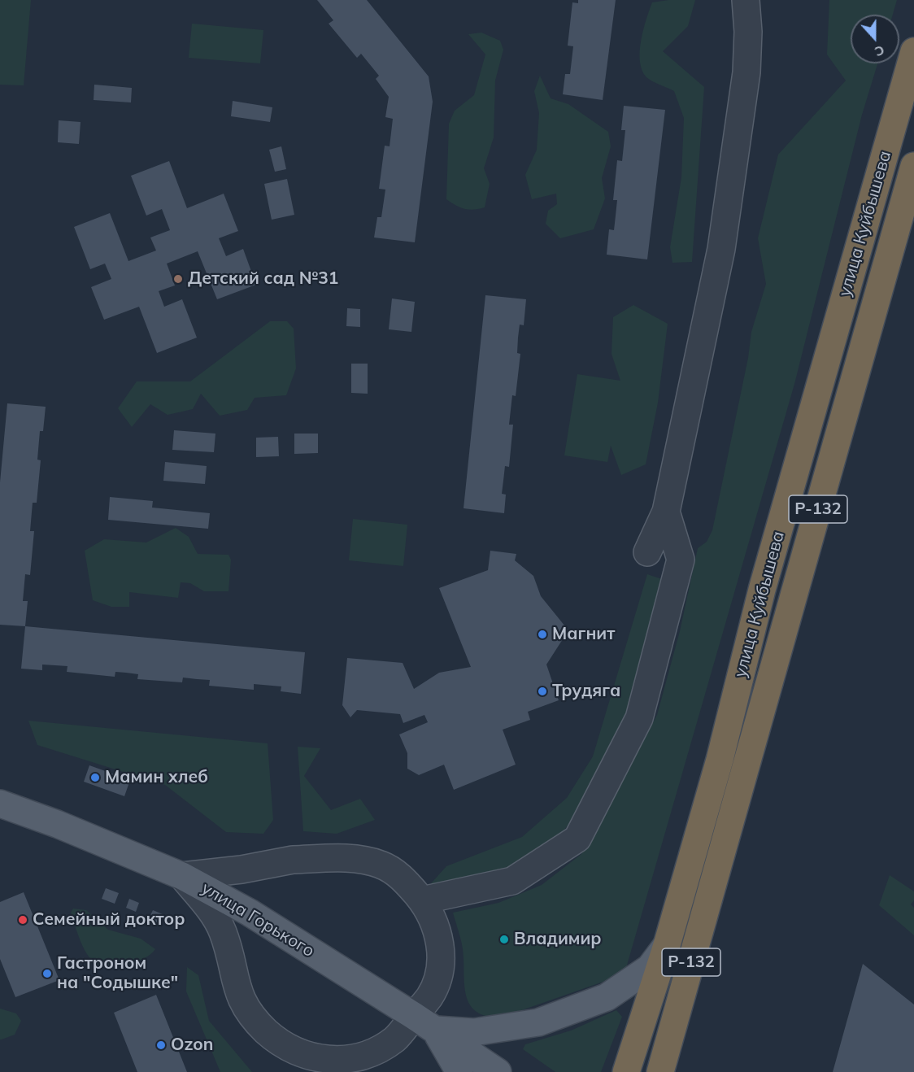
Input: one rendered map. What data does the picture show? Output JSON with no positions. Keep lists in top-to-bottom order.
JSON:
{
  "streets": {
    "highway": ["улица Куйбышева", "Р-132"],
    "main road": ["улица Горького"]
  },
  "places": [
    "Детский сад №31",
    "Магнит",
    "Трудяга",
    "Мамин хлеб",
    "Семейный доктор",
    "Владимир",
    "Гастроном на \"Содышке\"",
    "Ozon"
  ],
  "north": "bottom"
}
